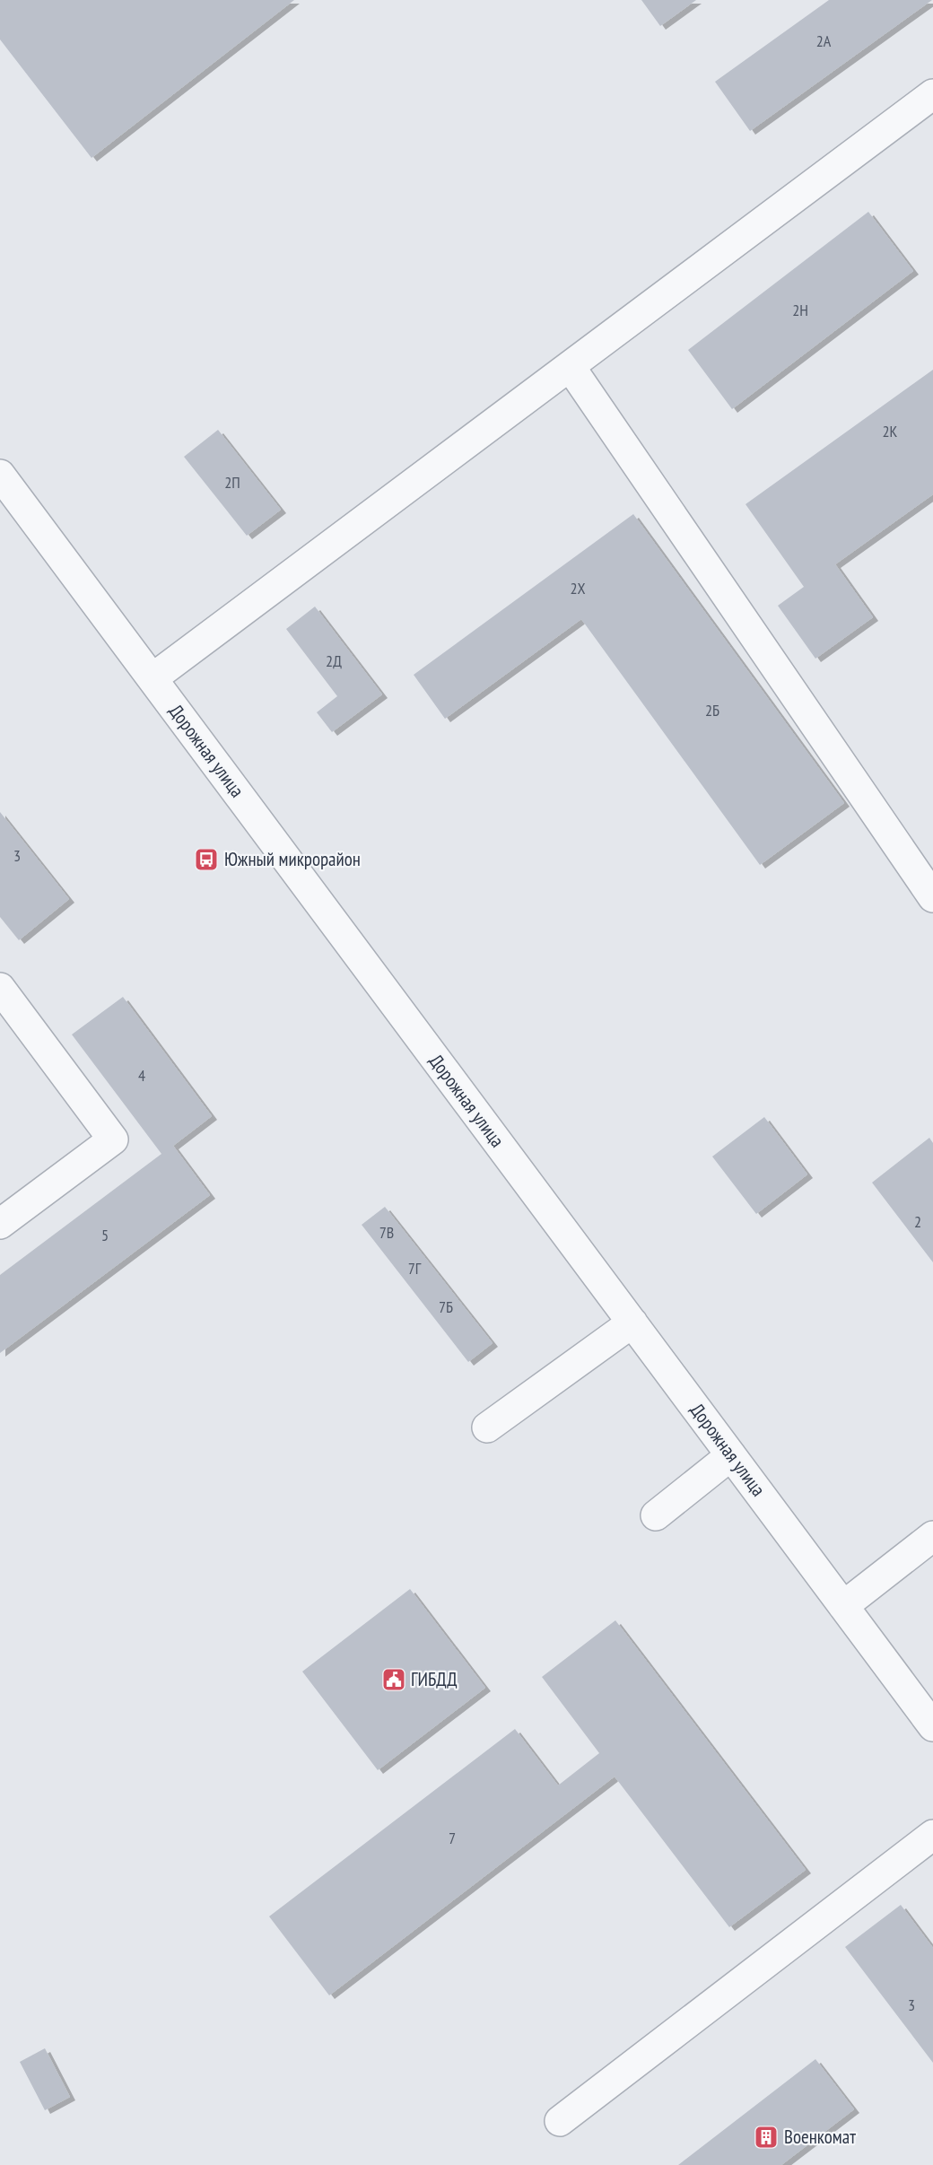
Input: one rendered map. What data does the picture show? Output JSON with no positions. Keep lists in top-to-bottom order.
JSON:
{
  "streets": {
    "street": ["Дорожная улица"]
  },
  "places": {
    "bus stop": ["Южный микрорайон"],
    "public building": ["ГИБДД"],
    "building": ["Военкомат"]
  },
  "house_numbers": [
    "2А",
    "2Н",
    "2К",
    "2П",
    "2Х",
    "2Д",
    "2Б",
    "3",
    "4",
    "2",
    "7В",
    "5",
    "7Г",
    "7Б",
    "7",
    "3"
  ]
}
